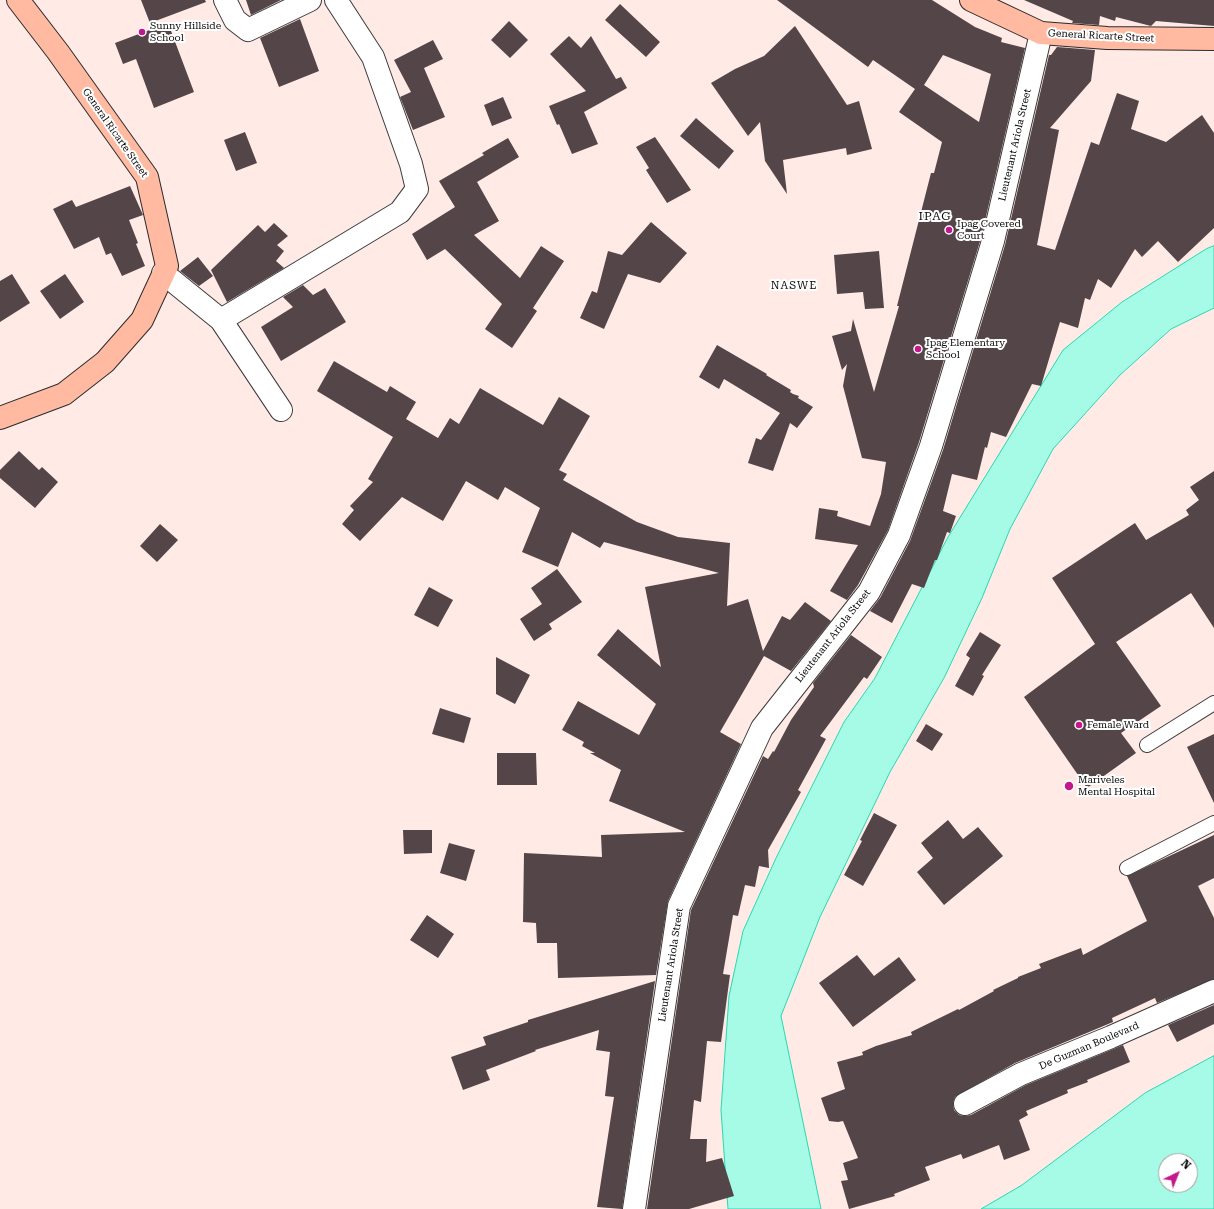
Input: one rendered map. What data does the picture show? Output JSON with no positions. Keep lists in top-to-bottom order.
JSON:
{
  "streets": {
    "main road": ["General Ricarte Street"],
    "street": ["Lieutenant Ariola Street", "De Guzman Boulevard"]
  },
  "crossings": [
    ["General Ricarte Street", "Lieutenant Ariola Street"]
  ],
  "districts": ["IPAG", "NASWE"],
  "places": [
    "Sunny Hillside School",
    "Ipag Covered Court",
    "Ipag Elementary School",
    "Female Ward",
    "Mariveles Mental Hospital"
  ],
  "north": "top right"
}
